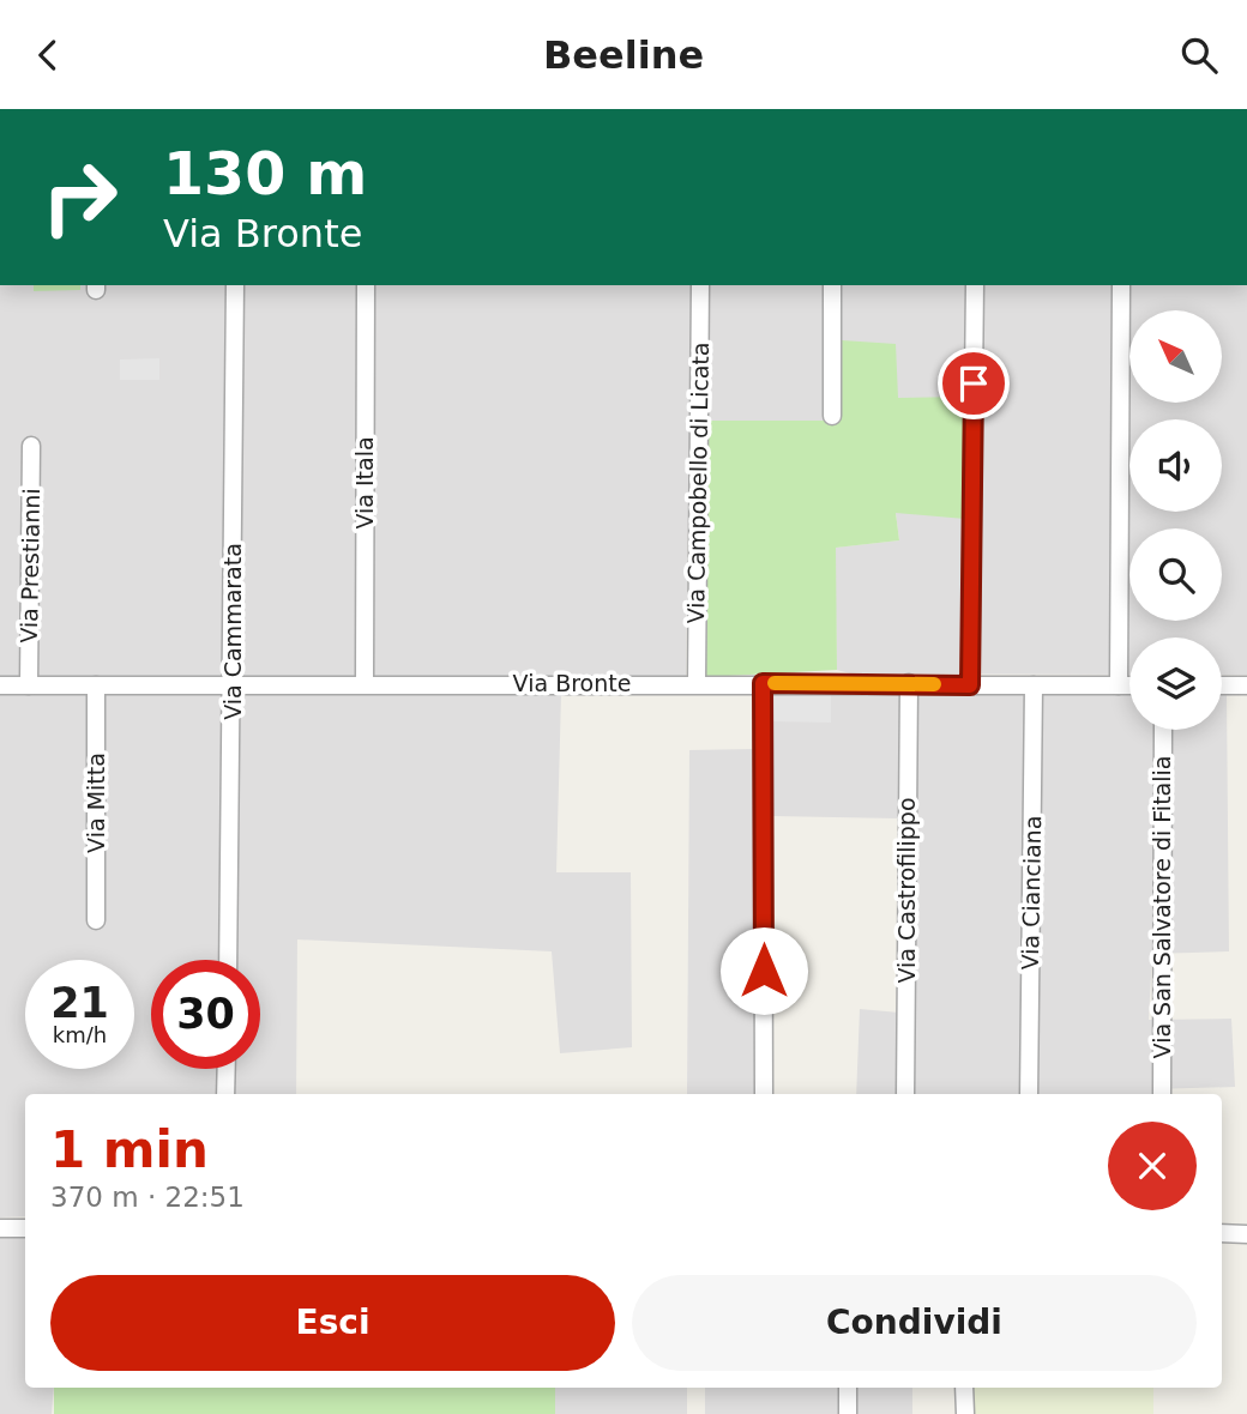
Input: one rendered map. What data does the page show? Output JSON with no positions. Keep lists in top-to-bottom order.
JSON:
{
  "streets": {
    "street": [
      "Via Itala",
      "Via Campobello di Licata",
      "Via Prestianni",
      "Via Cammarata",
      "Via Bronte",
      "Via Mitta",
      "Via Castrofilippo",
      "Via Cianciana",
      "Via San Salvatore di Fitalia"
    ]
  },
  "crossings": [
    ["Via Itala", "Via Bronte"],
    ["Via Campobello di Licata", "Via Bronte"],
    ["Via Prestianni", "Via Bronte"],
    ["Via Cammarata", "Via Bronte"],
    ["Via Bronte", "Via Mitta"],
    ["Via Bronte", "Via Castrofilippo"],
    ["Via Bronte", "Via Cianciana"]
  ],
  "north": "top left",
  "page": {
    "header": "Beeline",
    "turn": ["130 m", "Via Bronte"],
    "speed": "21 km/h",
    "limit": "30",
    "heading": ["1 min", "370 m · 22:51"],
    "buttons": ["Esci", "Condividi"]
  }
}
